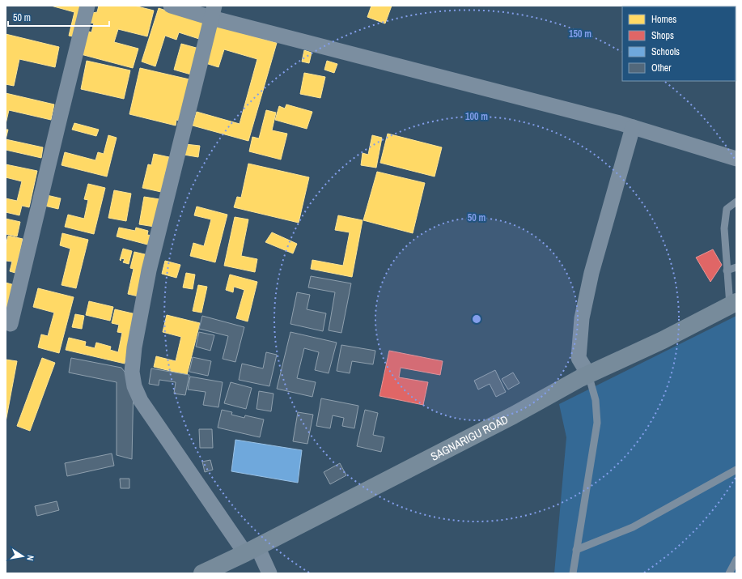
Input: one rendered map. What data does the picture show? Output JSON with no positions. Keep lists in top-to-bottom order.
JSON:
{
  "streets": {
    "main road": ["SAGNARIGU ROAD"]
  },
  "legend": [
    "Homes",
    "Shops",
    "Schools",
    "Other"
  ],
  "scale_bar": "50 m",
  "north": "right",
  "rings": ["150 m", "100 m", "50 m"]
}
